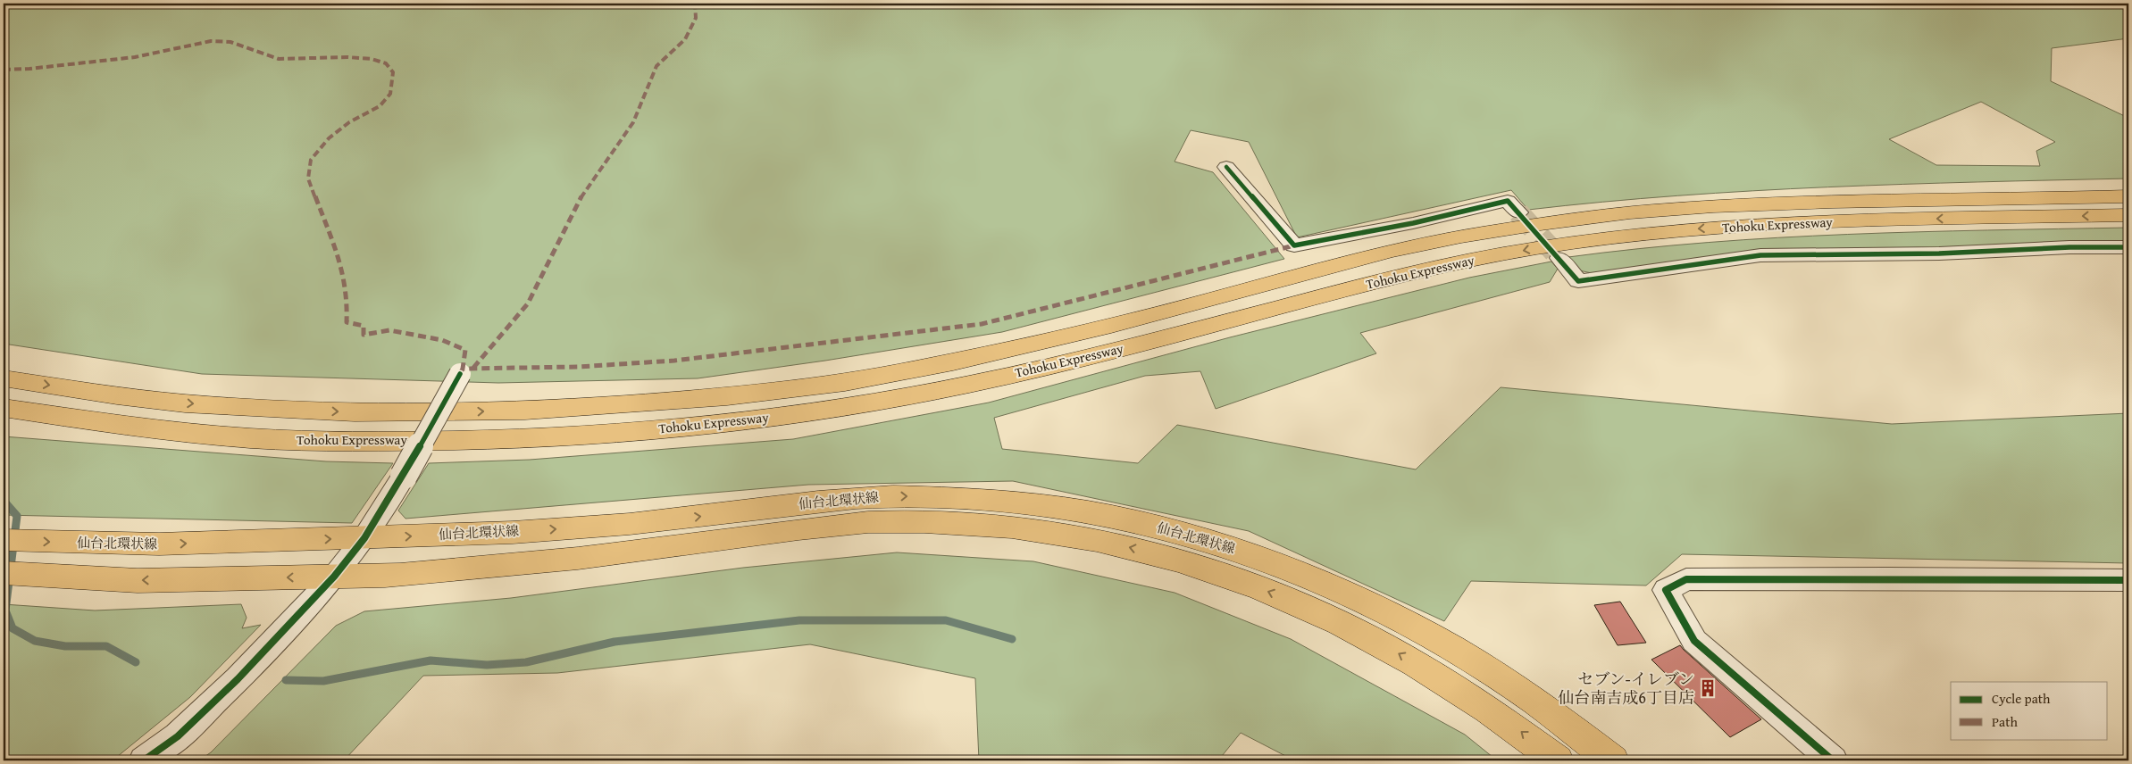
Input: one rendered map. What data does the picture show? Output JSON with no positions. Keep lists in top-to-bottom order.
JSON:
{
  "streets": {
    "main road": ["Tohoku Expressway", "仙台北環状線"]
  },
  "places": {
    "building": ["セブン-イレブン 仙台南吉成6丁目店"]
  },
  "legend": ["Cycle path", "Path"]
}
